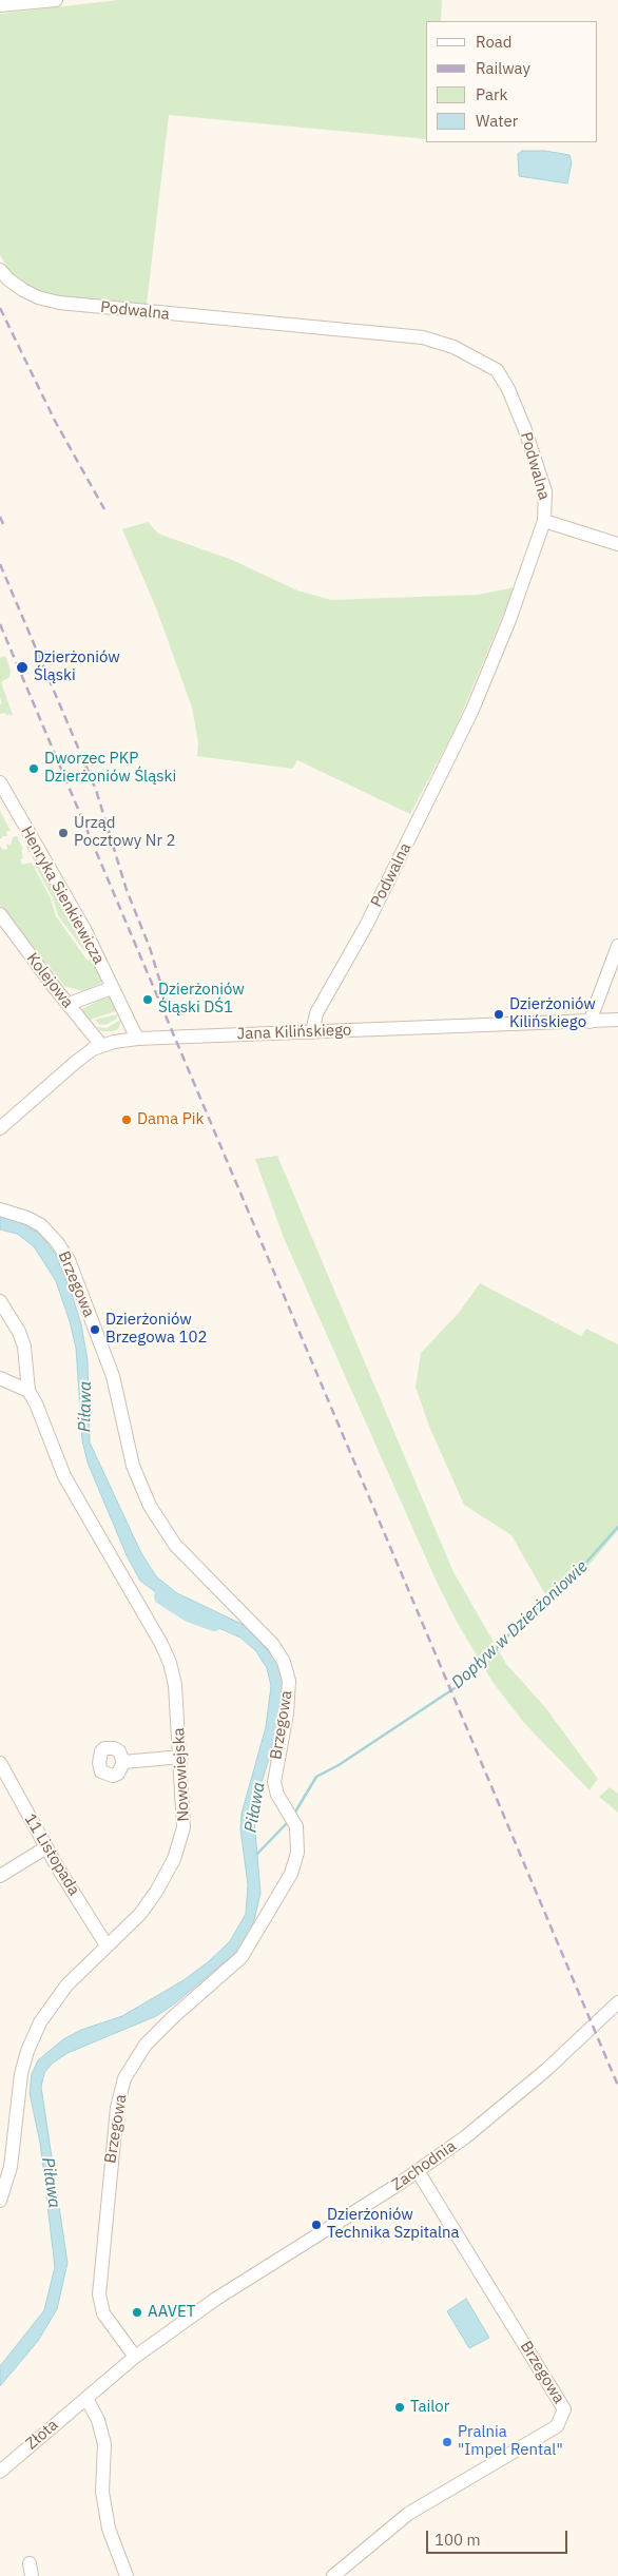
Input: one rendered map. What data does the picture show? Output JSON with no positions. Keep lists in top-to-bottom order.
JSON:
{
  "streets": {
    "street": [
      "Podwalna",
      "Henryka Sienkiewicza",
      "Kolejowa",
      "Jana Kilińskiego",
      "Brzegowa",
      "Nowowiejska",
      "11 Listopada",
      "Zachodnia",
      "Złota"
    ]
  },
  "crossings": [
    ["Podwalna", "Jana Kilińskiego"],
    ["Henryka Sienkiewicza", "Jana Kilińskiego"],
    ["Kolejowa", "Jana Kilińskiego"],
    ["Brzegowa", "Zachodnia"],
    ["Nowowiejska", "11 Listopada"],
    ["Zachodnia", "Złota"]
  ],
  "water": ["Piława", "Dopływ w Dzierżoniowie"],
  "places": [
    "Dzierżoniów Śląski",
    "Dworzec PKP Dzierżoniów Śląski",
    "Urząd Pocztowy Nr 2",
    "Dzierżoniów Śląski DŚ1",
    "Dzierżoniów Kilińskiego",
    "Dama Pik",
    "Dzierżoniów Brzegowa 102",
    "Dzierżoniów Technika Szpitalna",
    "AAVET",
    "Tailor",
    "Pralnia \"Impel Rental\""
  ],
  "legend": [
    "Road",
    "Railway",
    "Park",
    "Water"
  ],
  "scale_bar": "100 m"
}
